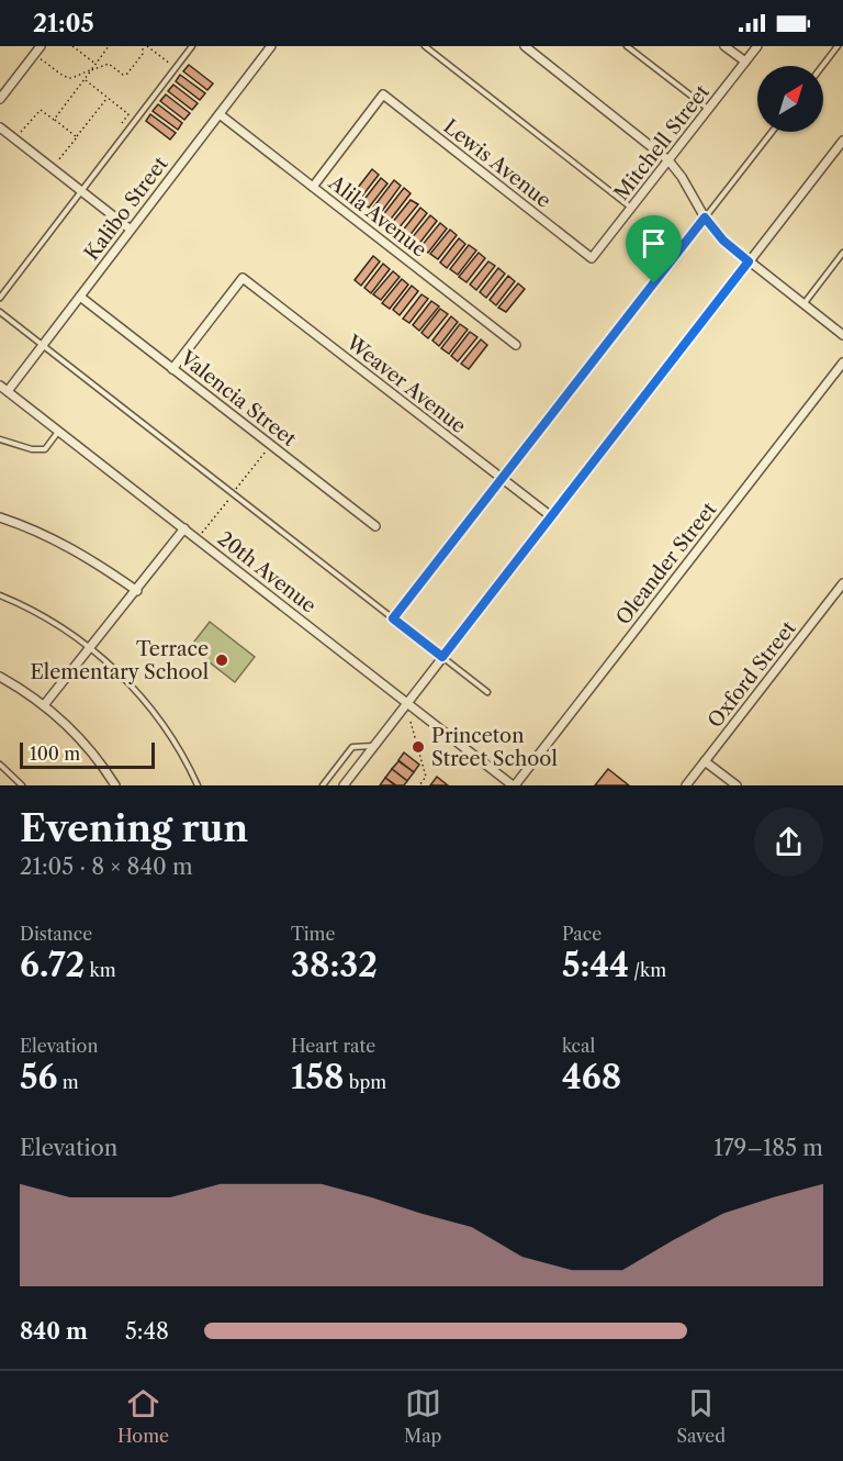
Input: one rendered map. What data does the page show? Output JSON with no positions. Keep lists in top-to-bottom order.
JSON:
{
  "streets": {
    "street": [
      "Mitchell Street",
      "Lewis Avenue",
      "Kalibo Street",
      "Alila Avenue",
      "Weaver Avenue",
      "Valencia Street",
      "Oleander Street",
      "20th Avenue",
      "Oxford Street"
    ]
  },
  "crossings": [
    ["Mitchell Street", "Lewis Avenue"],
    ["Lewis Avenue", "Alila Avenue"],
    ["Kalibo Street", "Alila Avenue"],
    ["Kalibo Street", "Valencia Street"],
    ["Kalibo Street", "20th Avenue"],
    ["Weaver Avenue", "Valencia Street"],
    ["Oleander Street", "20th Avenue"]
  ],
  "places": ["Terrace Elementary School", "Princeton Street School"],
  "scale_bar": "100 m",
  "north": "top right",
  "page": {
    "status": "21:05",
    "scale": "100 m",
    "heading": ["Evening run", "21:05 · 8 × 840 m"],
    "stats": [
      ["Distance", "6.72 km"],
      ["Time", "38:32"],
      ["Pace", "5:44 /km"],
      ["Elevation", "56 m"],
      ["Heart rate", "158 bpm"],
      ["kcal", "468"]
    ],
    "chart": ["Elevation", "179–185 m"],
    "list": [
      {
        "name": "840 m",
        "note": "5:48"
      }
    ],
    "tabs": ["Home", "Map", "Saved"]
  }
}
